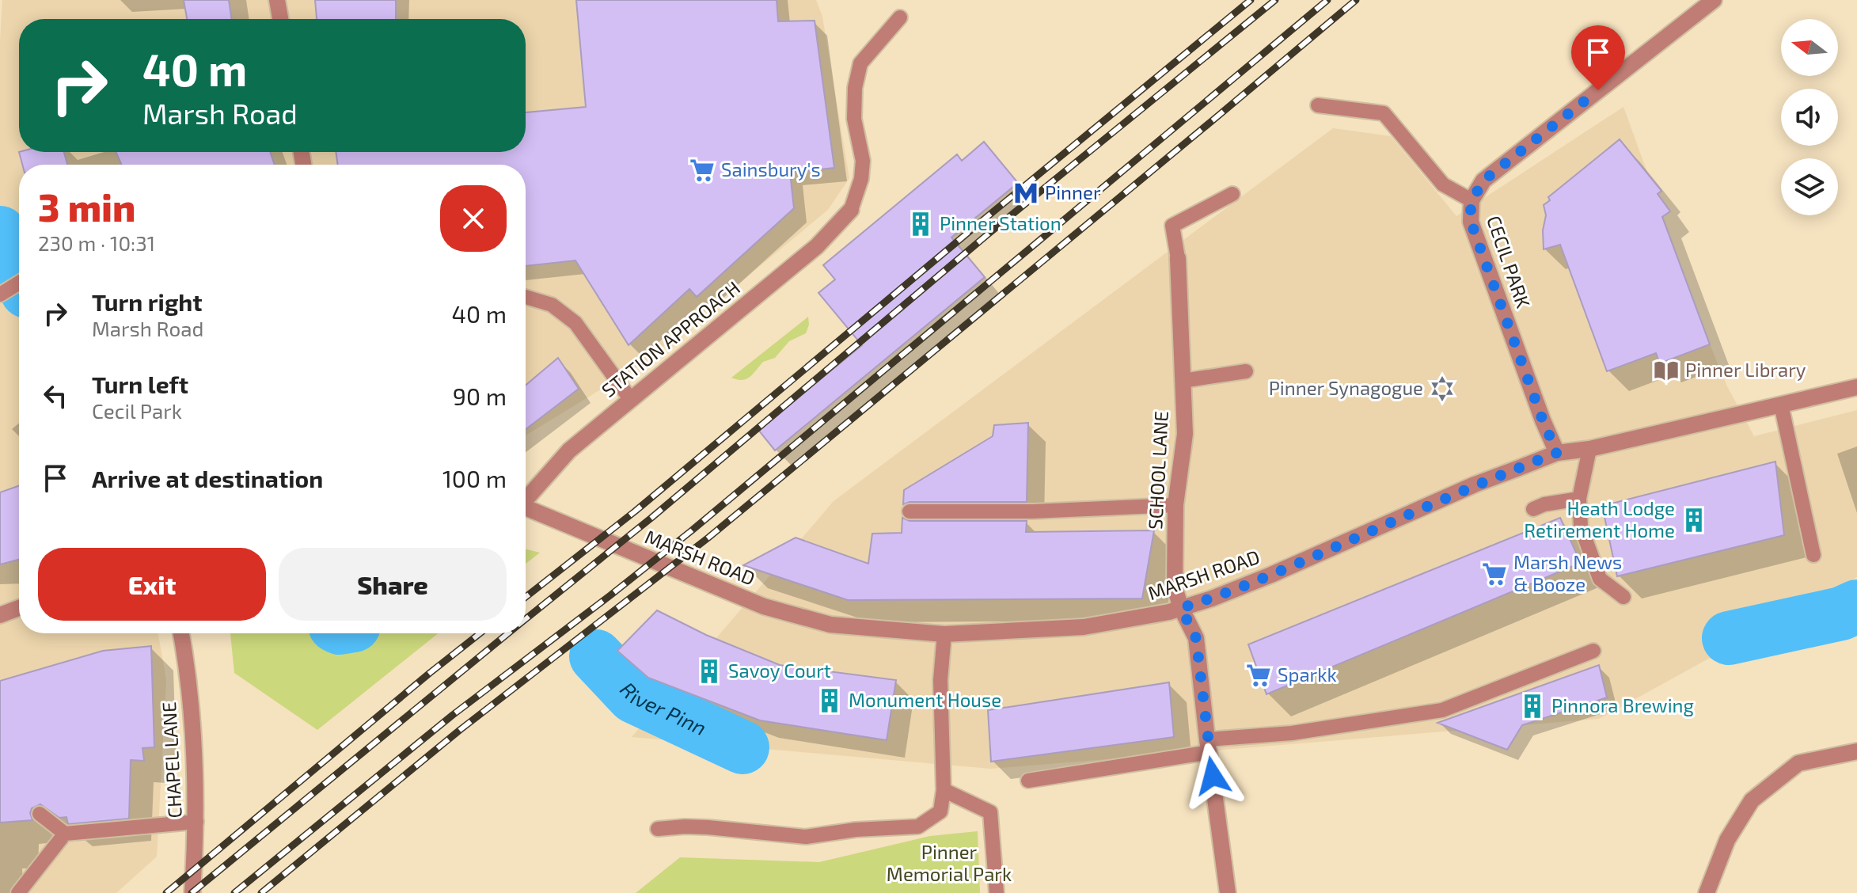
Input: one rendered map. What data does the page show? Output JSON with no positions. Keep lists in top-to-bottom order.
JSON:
{
  "streets": {
    "street": [
      "CECIL PARK",
      "STATION APPROACH",
      "SCHOOL LANE",
      "MARSH ROAD",
      "CHAPEL LANE"
    ]
  },
  "crossings": [
    ["CECIL PARK", "MARSH ROAD"],
    ["SCHOOL LANE", "MARSH ROAD"]
  ],
  "water": ["River Pinn"],
  "parks": ["Pinner Memorial Park"],
  "places": {
    "supermarket": ["Sainsbury's", "Marsh News & Booze", "Sparkk"],
    "metro station": ["Pinner"],
    "building": [
      "Pinner Station",
      "Heath Lodge Retirement Home",
      "Savoy Court",
      "Monument House",
      "Pinnora Brewing"
    ],
    "library": ["Pinner Library"],
    "synagogue": ["Pinner Synagogue"]
  },
  "north": "left",
  "page": {
    "turn": ["40 m", "Marsh Road"],
    "heading": ["3 min", "230 m · 10:31"],
    "list": [
      {
        "name": "Turn right",
        "note": "Marsh Road",
        "value": "40 m"
      },
      {
        "name": "Turn left",
        "note": "Cecil Park",
        "value": "90 m"
      },
      {
        "name": "Arrive at destination",
        "value": "100 m"
      }
    ],
    "buttons": ["Exit", "Share"]
  }
}
